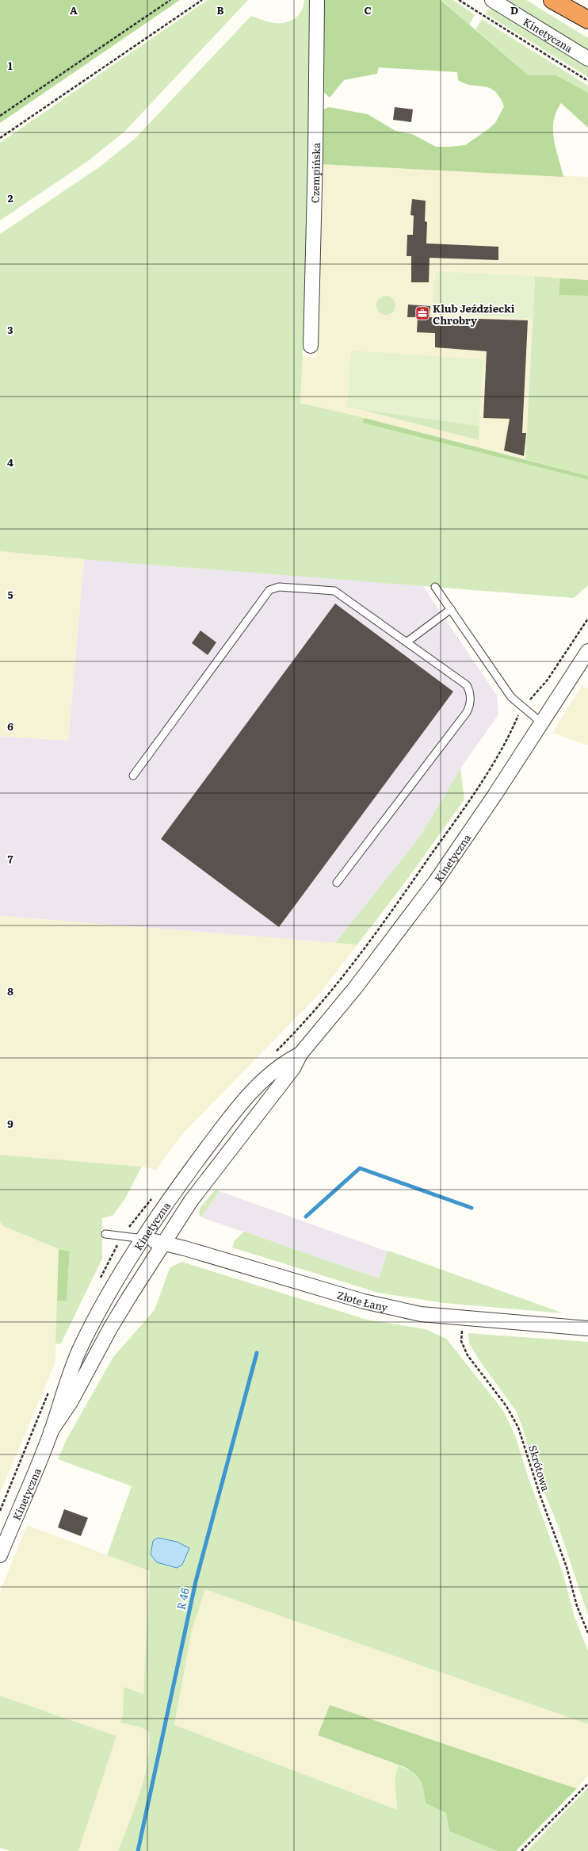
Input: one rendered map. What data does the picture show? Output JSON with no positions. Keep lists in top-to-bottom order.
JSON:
{
  "streets": {
    "street": ["Kinetyczna", "Czempińska", "Złote Łany"],
    "path": ["Skrótowa"]
  },
  "crossings": [
    ["Kinetyczna", "Złote Łany"],
    ["Złote Łany", "Skrótowa"]
  ],
  "water": ["R 46"],
  "places": {
    "office": ["Klub Jeździecki Chrobry"]
  },
  "grid": {
    "columns": [
      "A",
      "B",
      "C",
      "D"
    ],
    "rows": [
      "1",
      "2",
      "3",
      "4",
      "5",
      "6",
      "7",
      "8",
      "9"
    ]
  }
}
